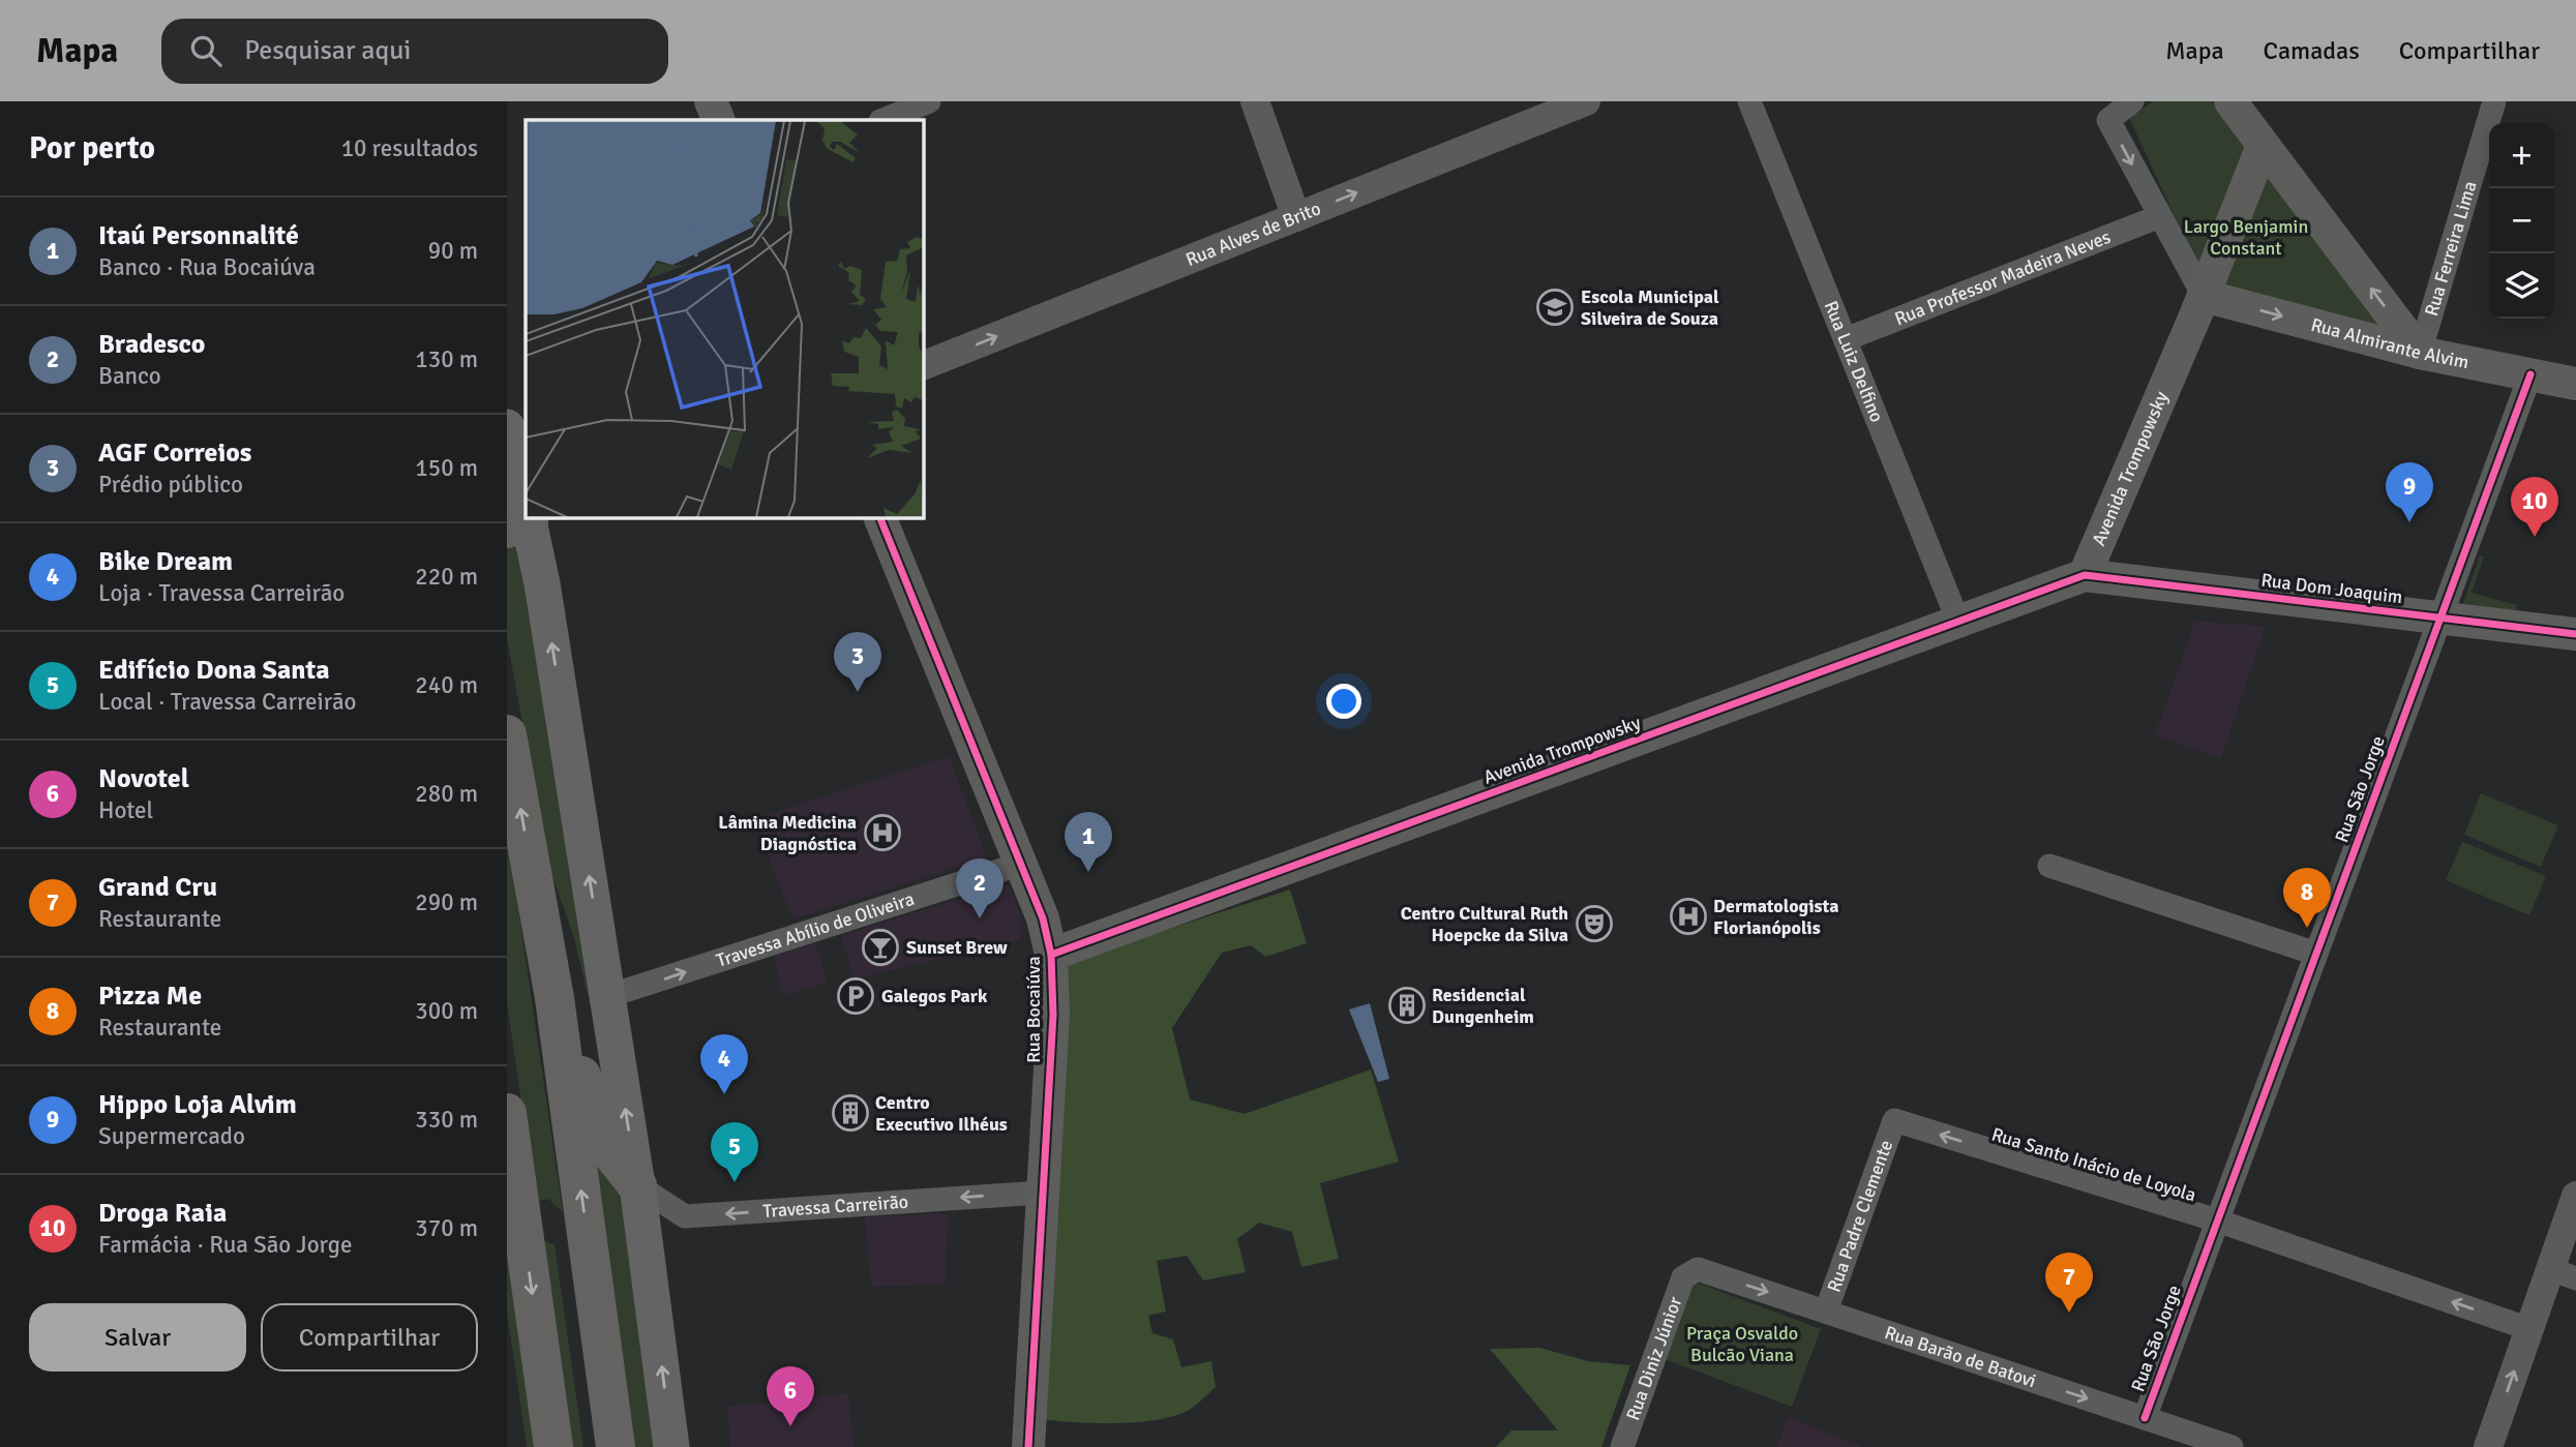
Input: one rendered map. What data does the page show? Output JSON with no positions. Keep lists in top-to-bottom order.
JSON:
{
  "streets": {
    "main road": [
      "Rua Almirante Alvim",
      "Avenida Trompowsky",
      "Rua Dom Joaquim",
      "Rua Bocaiúva"
    ],
    "street": [
      "Rua Alves de Brito",
      "Rua Ferreira Lima",
      "Rua Professor Madeira Neves",
      "Rua Luiz Delfino",
      "Rua São Jorge",
      "Travessa Abílio de Oliveira",
      "Rua Santo Inácio de Loyola",
      "Travessa Carreirão",
      "Rua Padre Clemente",
      "Rua Barão de Batovi",
      "Rua Diniz Júnior"
    ]
  },
  "crossings": [
    ["Rua Ferreira Lima", "Rua Almirante Alvim"],
    ["Rua Professor Madeira Neves", "Rua Luiz Delfino"],
    ["Rua Almirante Alvim", "Avenida Trompowsky"],
    ["Rua Almirante Alvim", "Rua São Jorge"],
    ["Rua Luiz Delfino", "Avenida Trompowsky"],
    ["Avenida Trompowsky", "Rua Dom Joaquim"],
    ["Avenida Trompowsky", "Rua Bocaiúva"],
    ["Rua Dom Joaquim", "Rua São Jorge"],
    ["Rua São Jorge", "Rua Santo Inácio de Loyola"],
    ["Rua São Jorge", "Rua Barão de Batovi"],
    ["Travessa Abílio de Oliveira", "Rua Bocaiúva"],
    ["Rua Bocaiúva", "Travessa Carreirão"],
    ["Rua Santo Inácio de Loyola", "Rua Padre Clemente"],
    ["Rua Padre Clemente", "Rua Barão de Batovi"],
    ["Rua Barão de Batovi", "Rua Diniz Júnior"]
  ],
  "one_way": [
    "Rua Alves de Brito",
    "Rua Almirante Alvim",
    "Travessa Abílio de Oliveira",
    "Rua Santo Inácio de Loyola",
    "Travessa Carreirão",
    "Rua Barão de Batovi"
  ],
  "parks": ["Largo Benjamin Constant", "Praça Osvaldo Bulcão Viana"],
  "places": {
    "school or university": ["Escola Municipal Silveira de Souza"],
    "hospital": ["Lâmina Medicina Diagnóstica", "Dermatologista Florianópolis"],
    "theatre": ["Centro Cultural Ruth Hoepcke da Silva"],
    "bar": ["Sunset Brew"],
    "parking": ["Galegos Park"],
    "building": ["Residencial Dungenheim", "Centro Executivo Ilhéus"]
  },
  "page": {
    "header": "Mapa",
    "search": "Pesquisar aqui",
    "nav": ["Mapa", "Camadas", "Compartilhar"],
    "heading": ["Por perto", "10 resultados"],
    "map_buttons": ["+", "−"],
    "list": [
      {
        "mark": "1",
        "name": "Itaú Personnalité",
        "note": "Banco · Rua Bocaiúva",
        "value": "90 m"
      },
      {
        "mark": "2",
        "name": "Bradesco",
        "note": "Banco",
        "value": "130 m"
      },
      {
        "mark": "3",
        "name": "AGF Correios",
        "note": "Prédio público",
        "value": "150 m"
      },
      {
        "mark": "4",
        "name": "Bike Dream",
        "note": "Loja · Travessa Carreirão",
        "value": "220 m"
      },
      {
        "mark": "5",
        "name": "Edifício Dona Santa",
        "note": "Local · Travessa Carreirão",
        "value": "240 m"
      },
      {
        "mark": "6",
        "name": "Novotel",
        "note": "Hotel",
        "value": "280 m"
      },
      {
        "mark": "7",
        "name": "Grand Cru",
        "note": "Restaurante",
        "value": "290 m"
      },
      {
        "mark": "8",
        "name": "Pizza Me",
        "note": "Restaurante",
        "value": "300 m"
      },
      {
        "mark": "9",
        "name": "Hippo Loja Alvim",
        "note": "Supermercado",
        "value": "330 m"
      },
      {
        "mark": "10",
        "name": "Droga Raia",
        "note": "Farmácia · Rua São Jorge",
        "value": "370 m"
      }
    ],
    "pins": [
      "9",
      "10",
      "3",
      "1",
      "2",
      "8",
      "4",
      "5",
      "7",
      "6"
    ],
    "buttons": ["Salvar", "Compartilhar"]
  }
}
